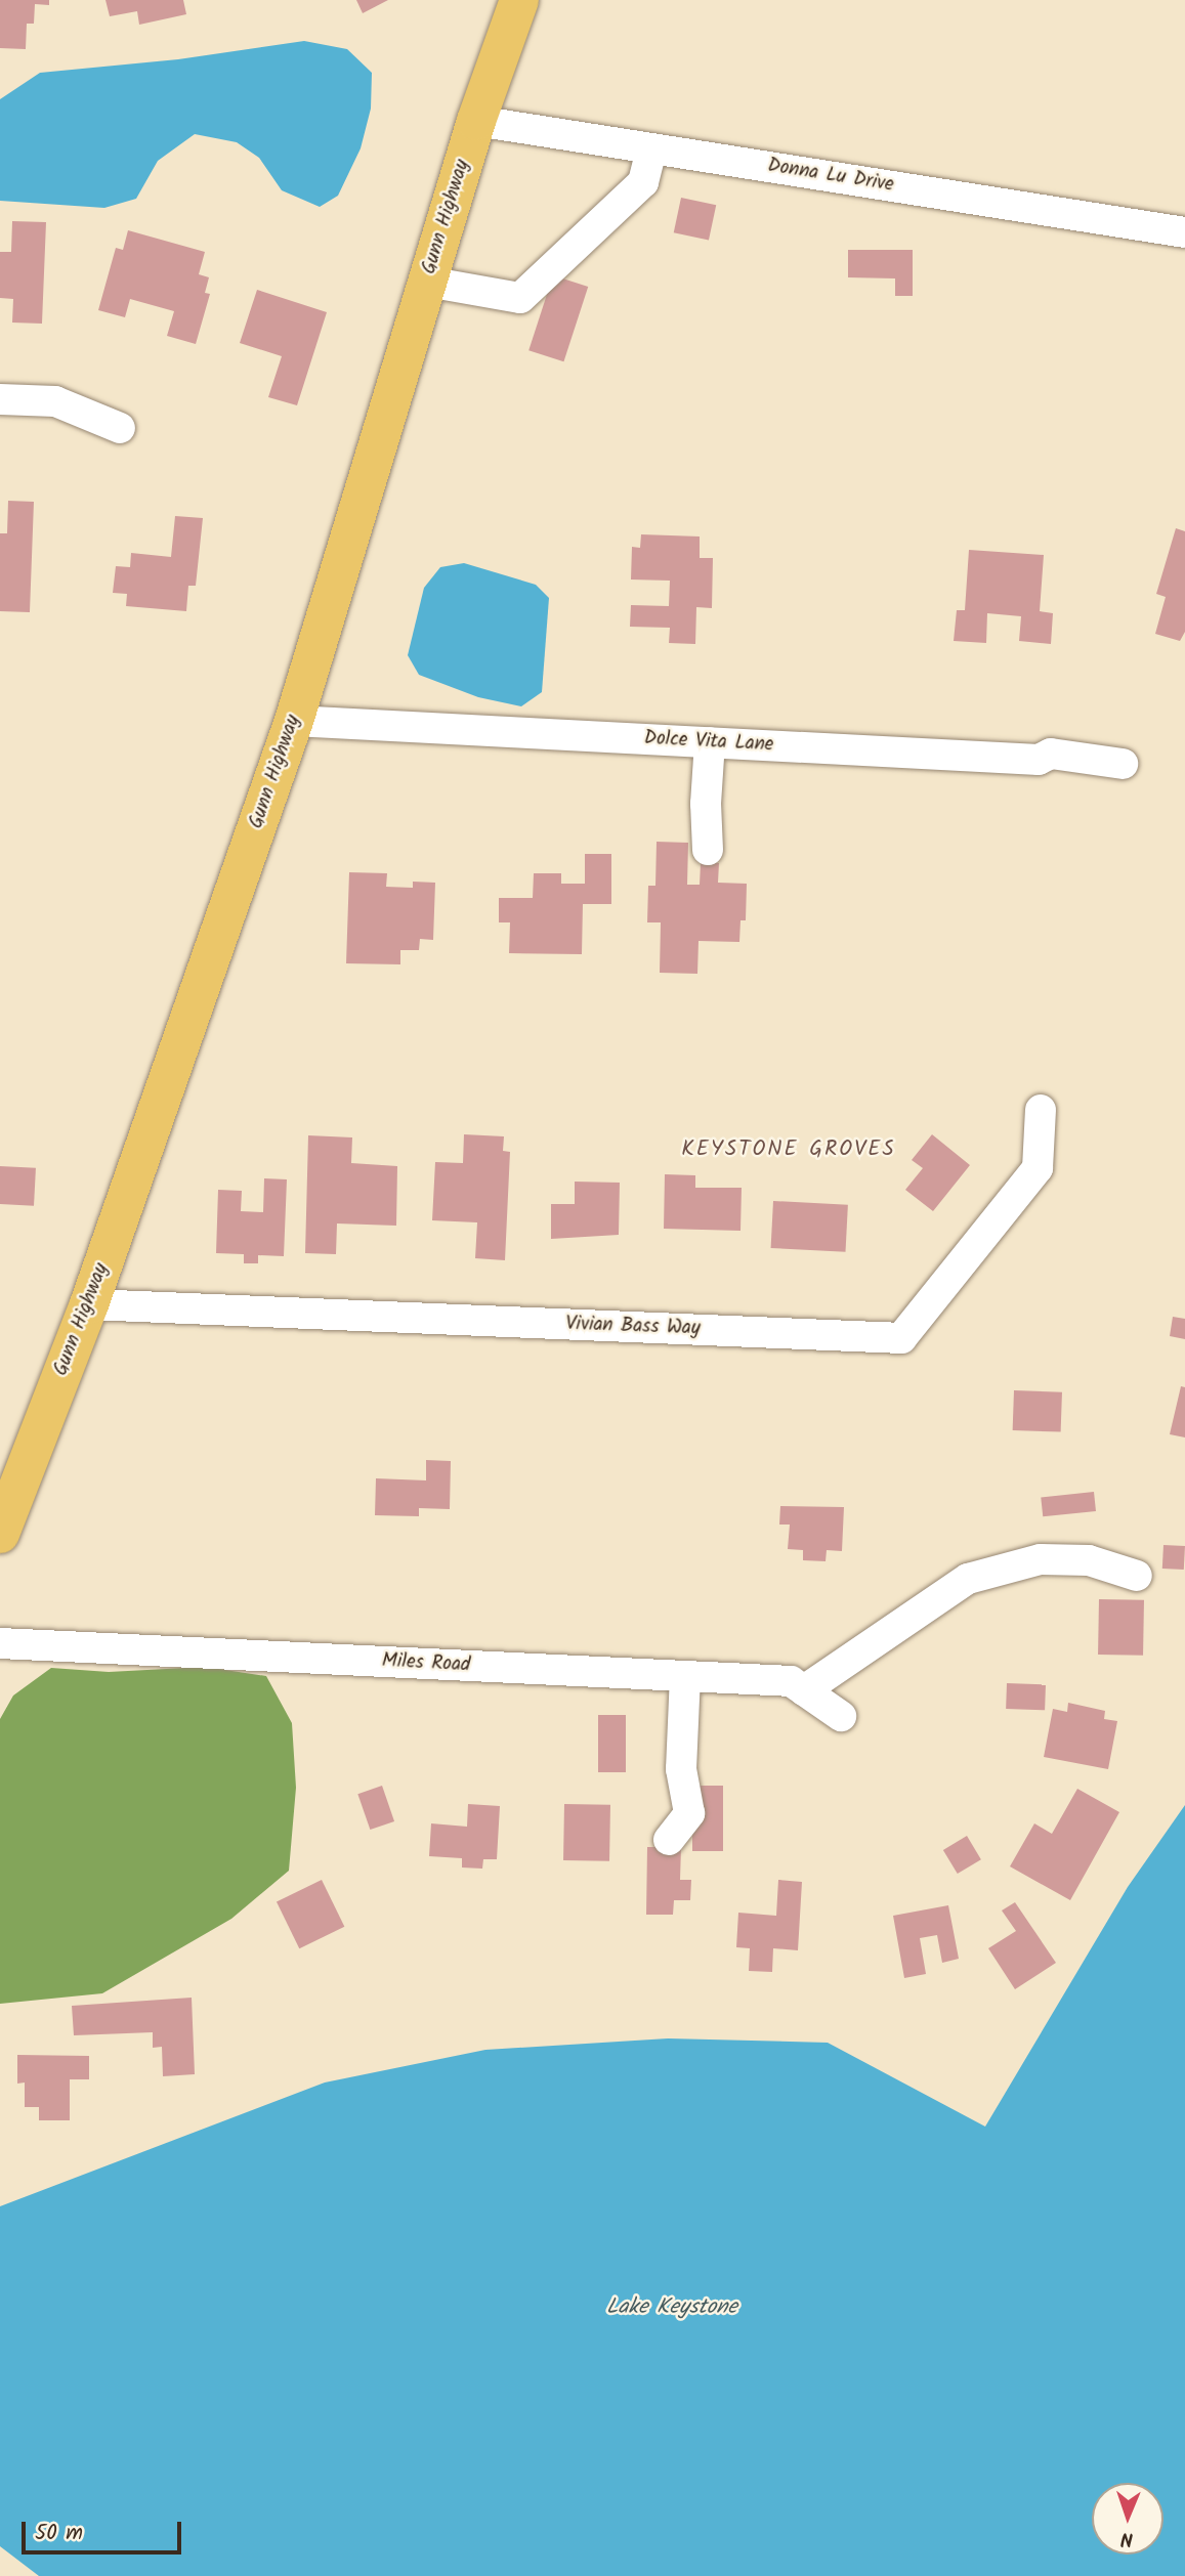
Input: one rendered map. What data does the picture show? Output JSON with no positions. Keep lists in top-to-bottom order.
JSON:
{
  "streets": {
    "main road": ["Gunn Highway"],
    "street": [
      "Donna Lu Drive",
      "Dolce Vita Lane",
      "Vivian Bass Way",
      "Miles Road"
    ]
  },
  "crossings": [
    ["Donna Lu Drive", "Gunn Highway"],
    ["Gunn Highway", "Dolce Vita Lane"],
    ["Gunn Highway", "Vivian Bass Way"]
  ],
  "districts": ["KEYSTONE GROVES"],
  "water": ["Lake Keystone"],
  "scale_bar": "50 m",
  "north": "bottom"
}
